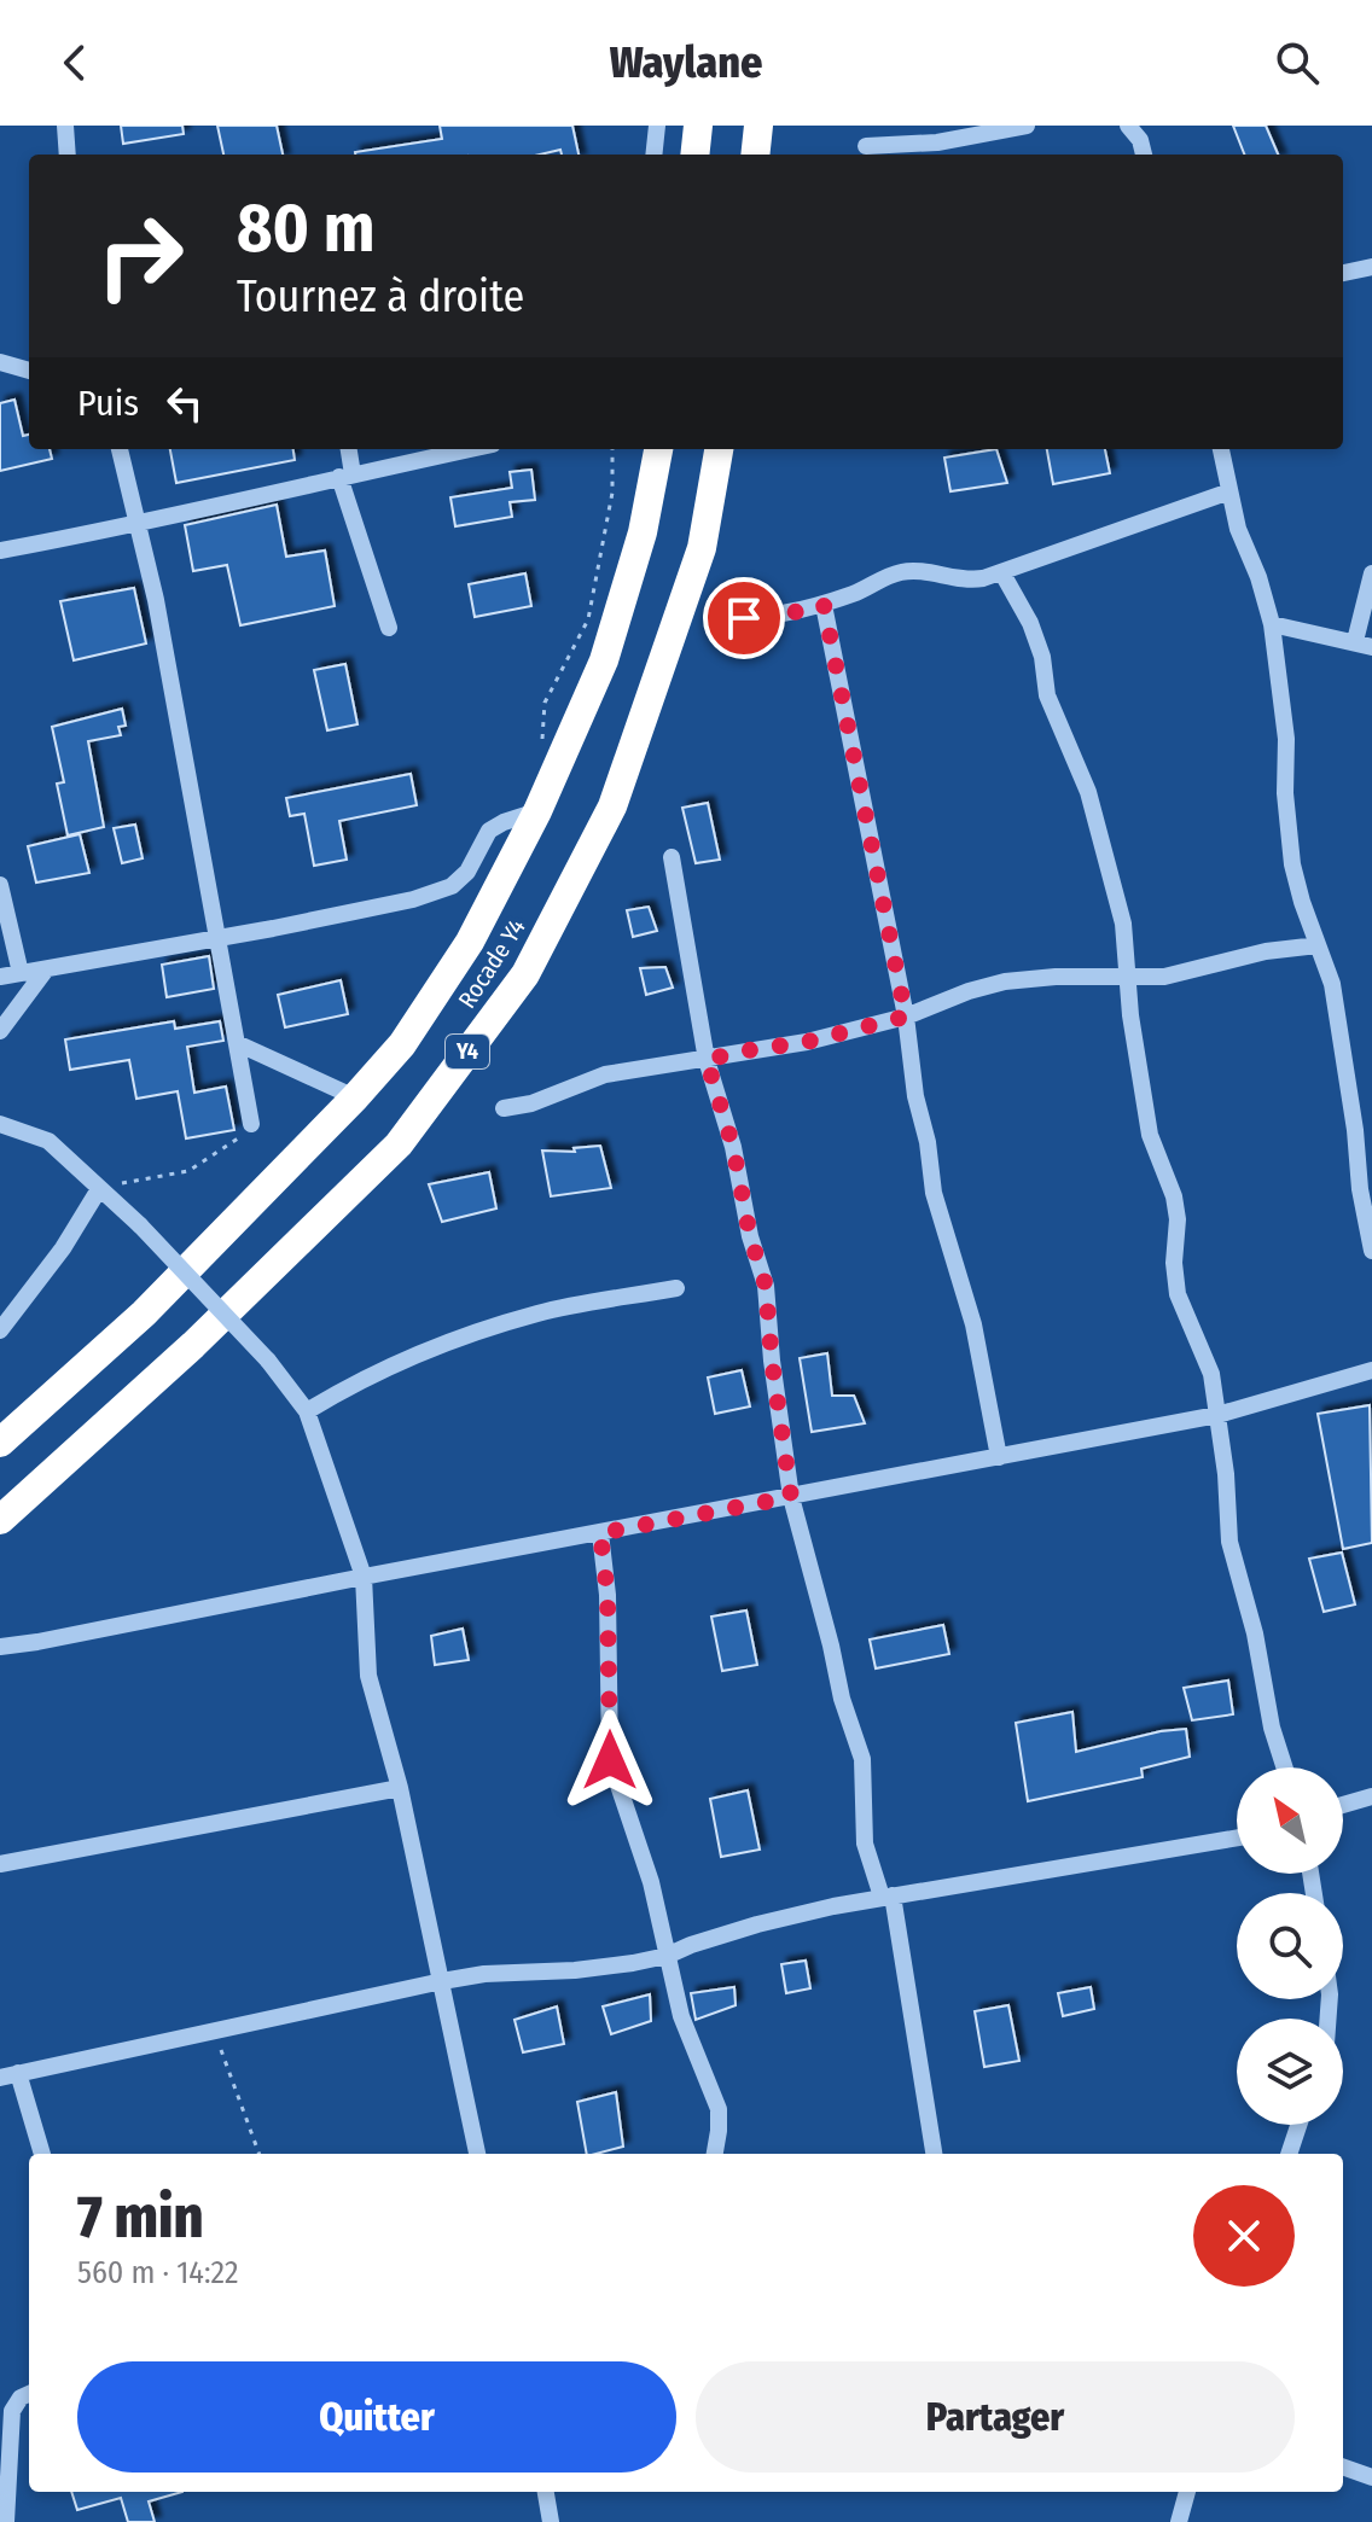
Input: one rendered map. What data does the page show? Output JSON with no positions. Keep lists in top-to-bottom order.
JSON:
{
  "streets": {
    "highway": ["Rocade Y4", "Y4"]
  },
  "north": "top left",
  "page": {
    "header": "Waylane",
    "turn": ["80 m", "Tournez à droite"],
    "then": "Puis",
    "heading": ["7 min", "560 m · 14:22"],
    "buttons": ["Quitter", "Partager"]
  }
}
